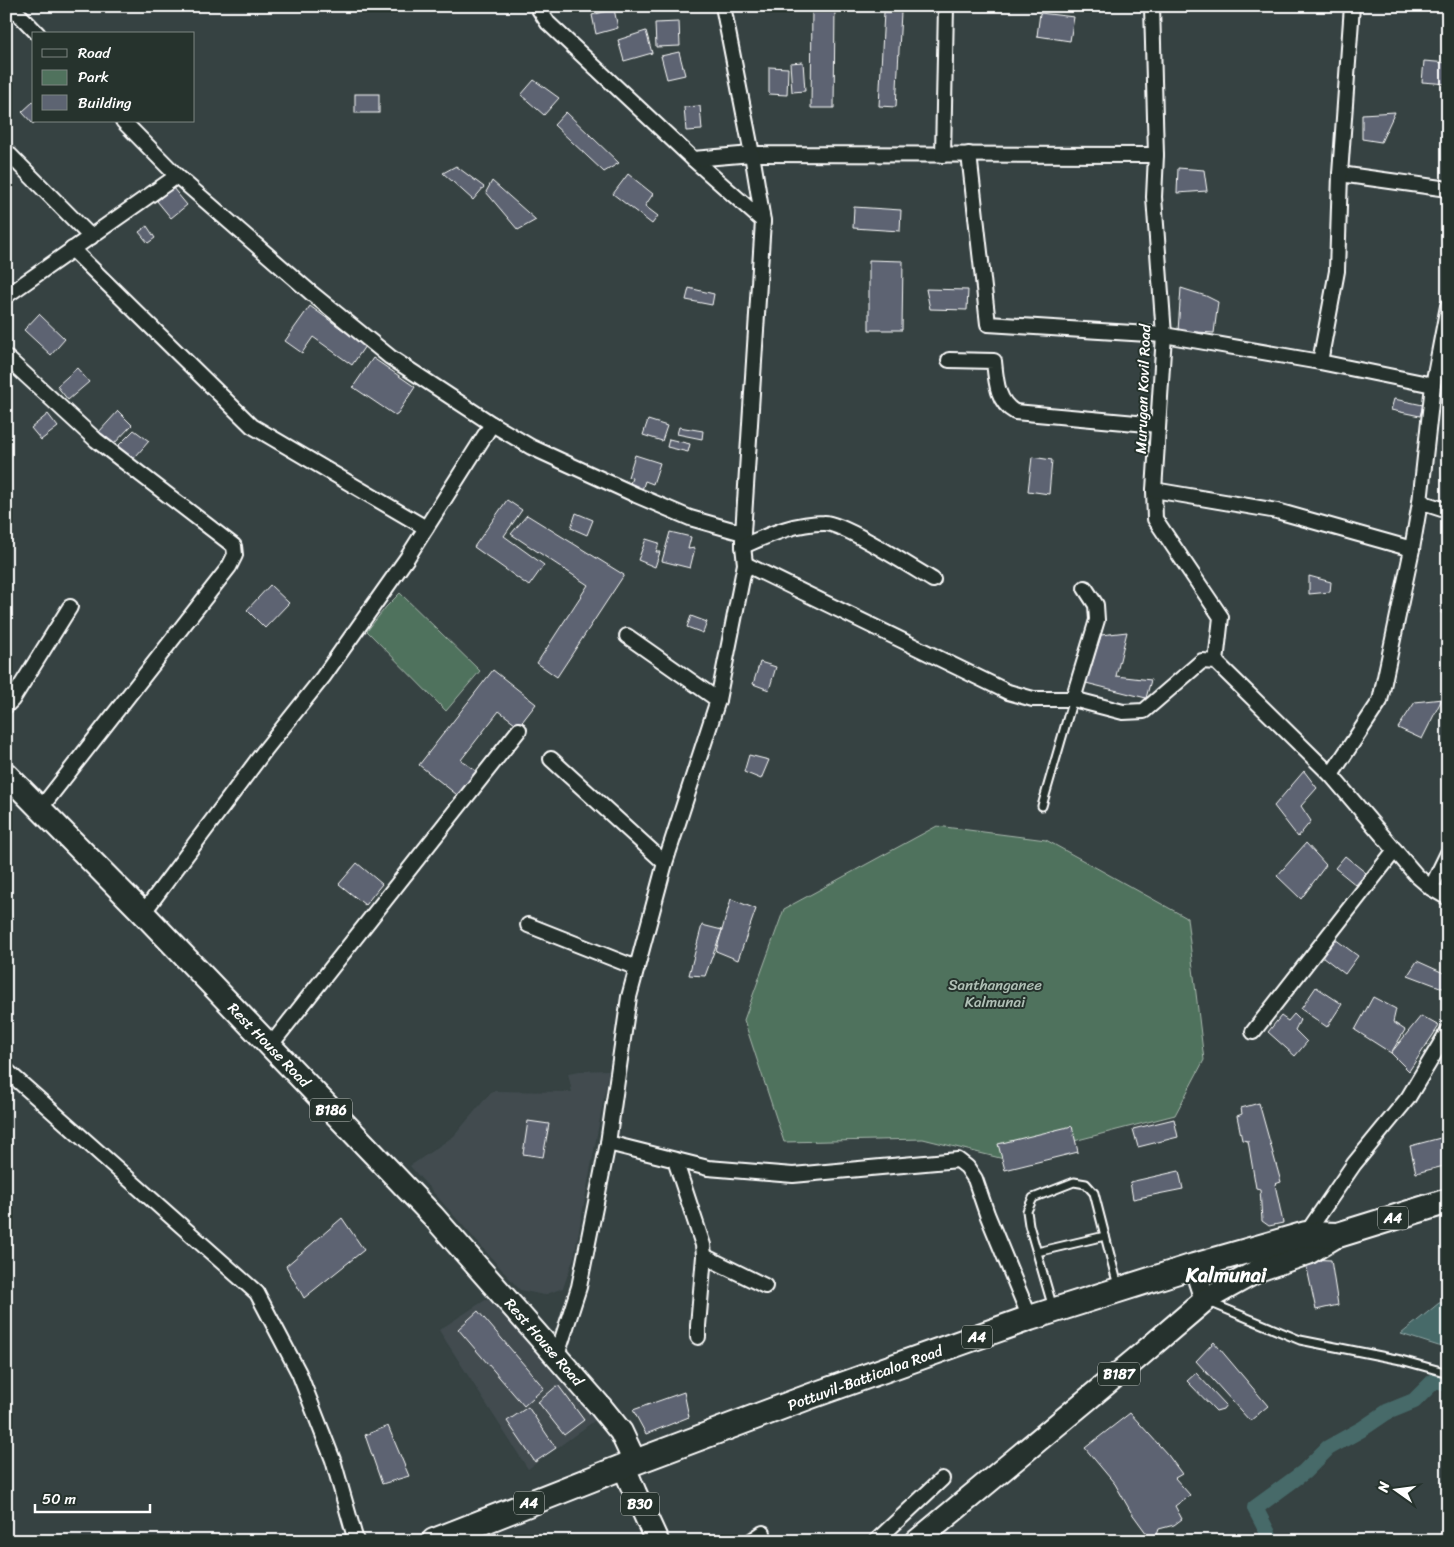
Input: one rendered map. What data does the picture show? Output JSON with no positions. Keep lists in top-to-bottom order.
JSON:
{
  "streets": {
    "highway": ["A4", "Pottuvil-Batticaloa Road"],
    "main road": [
      "Rest House Road",
      "B186",
      "B187",
      "B30"
    ],
    "street": ["Murugan Kovil Road"]
  },
  "crossings": [
    ["Rest House Road", "Pottuvil-Batticaloa Road"],
    ["Rest House Road", "B30"],
    ["B187", "Pottuvil-Batticaloa Road"],
    ["Pottuvil-Batticaloa Road", "B30"]
  ],
  "districts": ["Kalmunai"],
  "parks": ["Santhanganee Kalmunai"],
  "legend": ["Road", "Park", "Building"],
  "scale_bar": "50 m",
  "north": "left"
}
